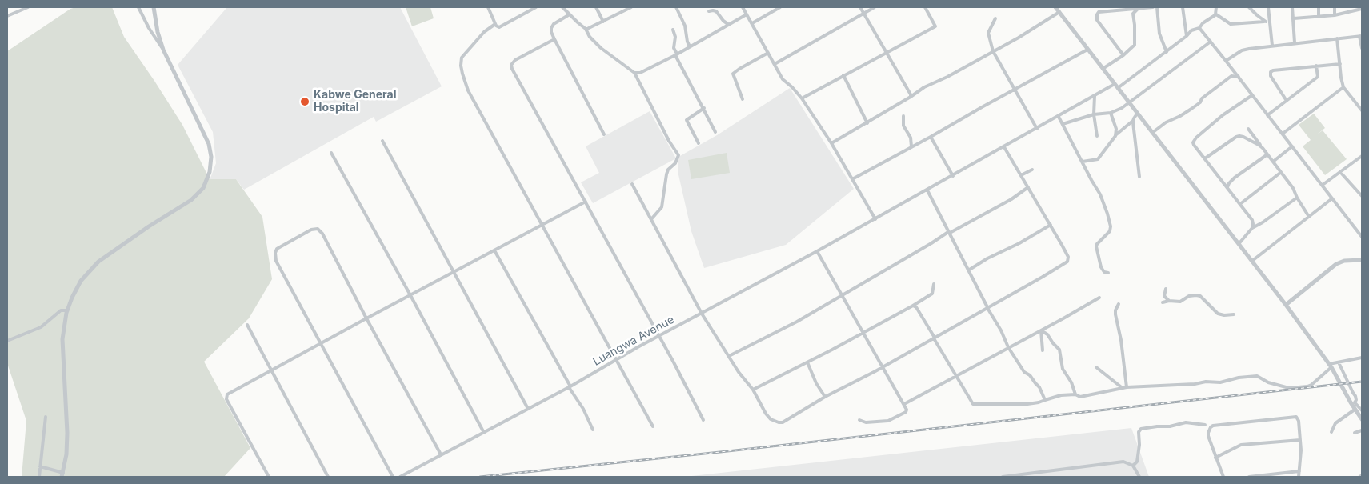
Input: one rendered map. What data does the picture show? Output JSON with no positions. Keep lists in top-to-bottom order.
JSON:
{
  "streets": {
    "street": ["Luangwa Avenue"]
  },
  "places": ["Kabwe General Hospital"]
}
